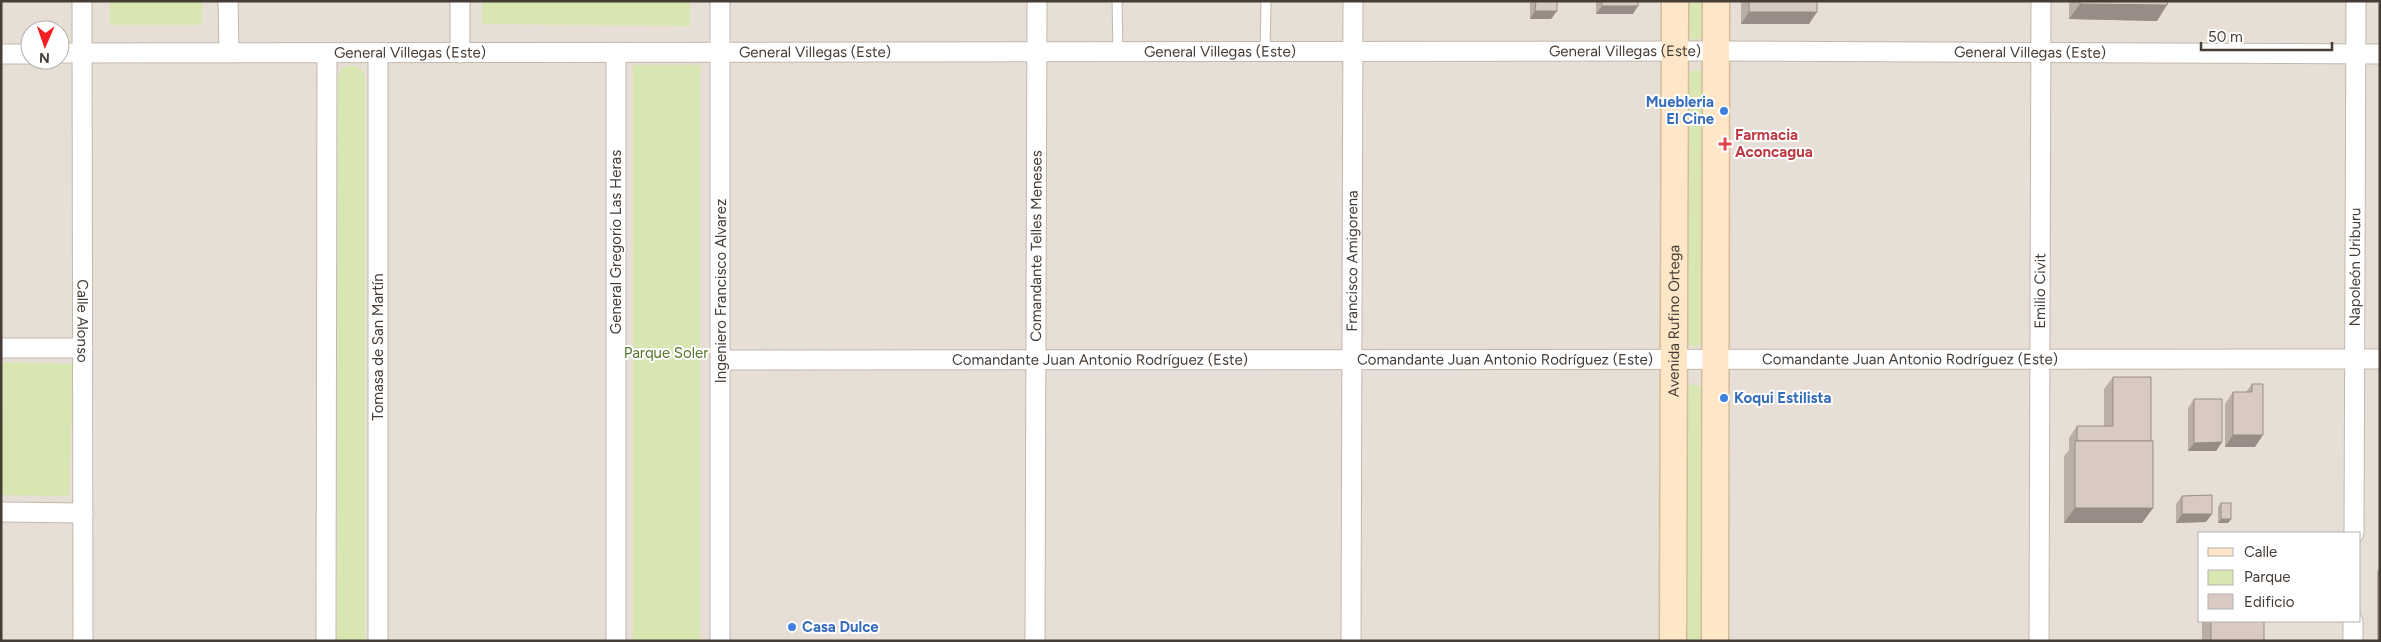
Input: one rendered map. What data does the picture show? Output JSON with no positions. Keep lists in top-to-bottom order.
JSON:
{
  "streets": {
    "main road": ["Avenida Rufino Ortega"],
    "street": [
      "General Villegas (Este)",
      "General Gregorio Las Heras",
      "Comandante Telles Meneses",
      "Francisco Amigorena",
      "Napoleón Uriburu",
      "Ingeniero Francisco Alvarez",
      "Emilio Civit",
      "Calle Alonso",
      "Tomasa de San Martín",
      "Comandante Juan Antonio Rodríguez (Este)"
    ]
  },
  "crossings": [
    ["General Villegas (Este)", "General Gregorio Las Heras"],
    ["General Villegas (Este)", "Comandante Telles Meneses"],
    ["General Villegas (Este)", "Francisco Amigorena"],
    ["General Villegas (Este)", "Napoleón Uriburu"],
    ["General Villegas (Este)", "Ingeniero Francisco Alvarez"],
    ["General Villegas (Este)", "Emilio Civit"],
    ["General Villegas (Este)", "Calle Alonso"],
    ["General Villegas (Este)", "Avenida Rufino Ortega"],
    ["General Villegas (Este)", "Tomasa de San Martín"],
    ["Comandante Telles Meneses", "Comandante Juan Antonio Rodríguez (Este)"],
    ["Francisco Amigorena", "Comandante Juan Antonio Rodríguez (Este)"],
    ["Napoleón Uriburu", "Comandante Juan Antonio Rodríguez (Este)"],
    ["Ingeniero Francisco Alvarez", "Comandante Juan Antonio Rodríguez (Este)"],
    ["Emilio Civit", "Comandante Juan Antonio Rodríguez (Este)"],
    ["Avenida Rufino Ortega", "Comandante Juan Antonio Rodríguez (Este)"]
  ],
  "parks": ["Parque Soler"],
  "places": {
    "other": ["Muebleria El Cine", "Koqui Estilista", "Casa Dulce"],
    "health": ["Farmacia Aconcagua"]
  },
  "legend": ["Calle", "Parque", "Edificio"],
  "scale_bar": "50 m",
  "north": "bottom"
}
